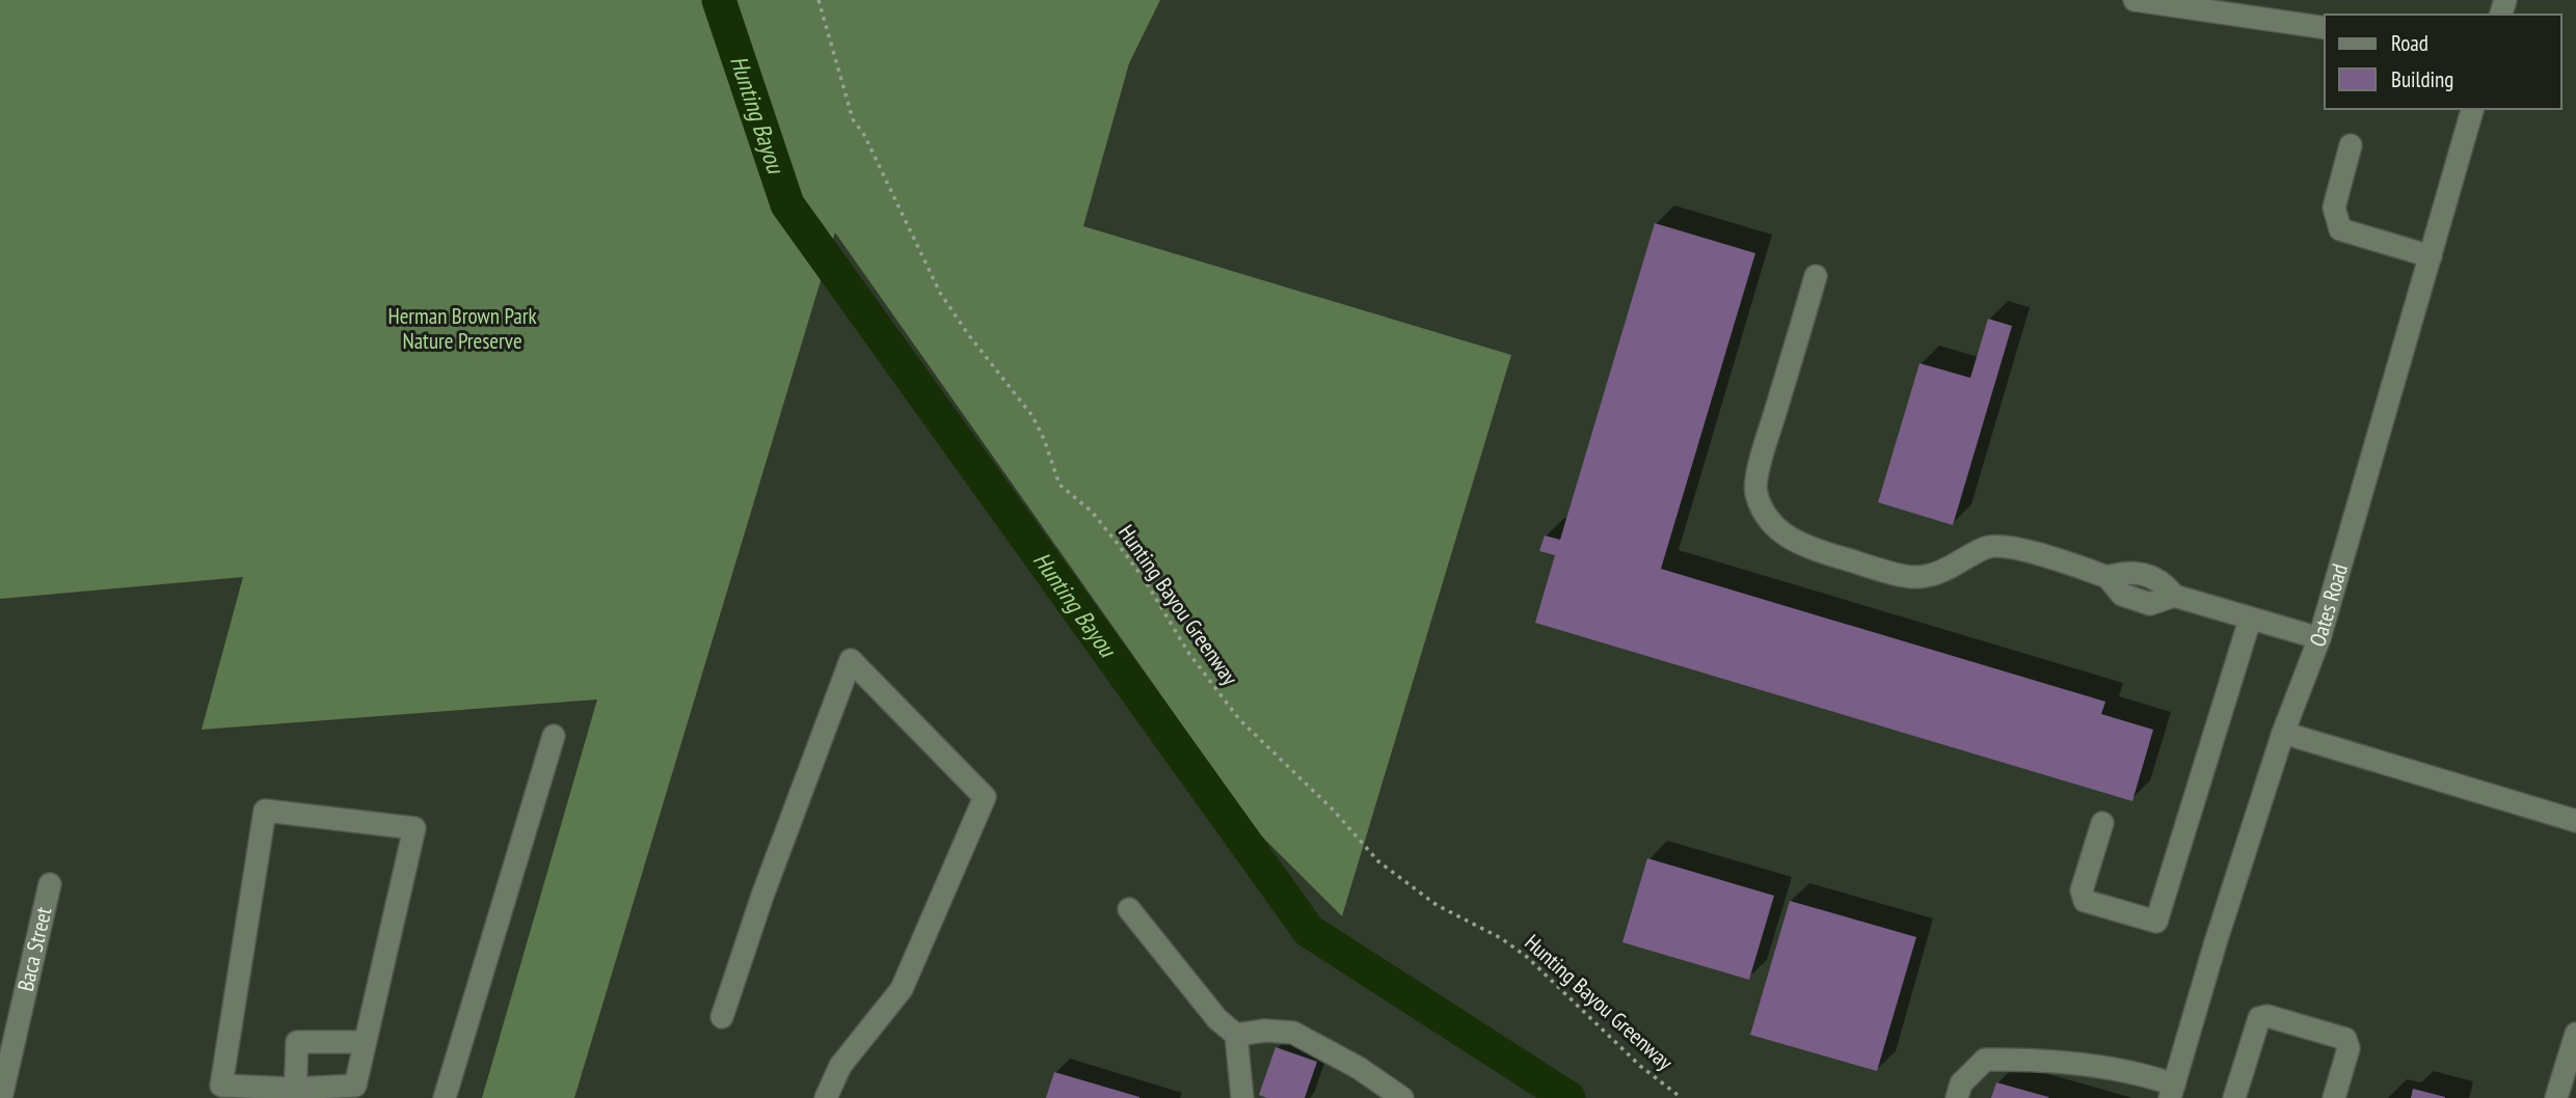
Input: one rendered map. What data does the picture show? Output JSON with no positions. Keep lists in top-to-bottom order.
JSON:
{
  "streets": {
    "street": ["Oates Road", "Baca Street"],
    "path": ["Hunting Bayou Greenway"]
  },
  "water": ["Hunting Bayou"],
  "parks": ["Herman Brown Park Nature Preserve"],
  "legend": ["Road", "Building"]
}
